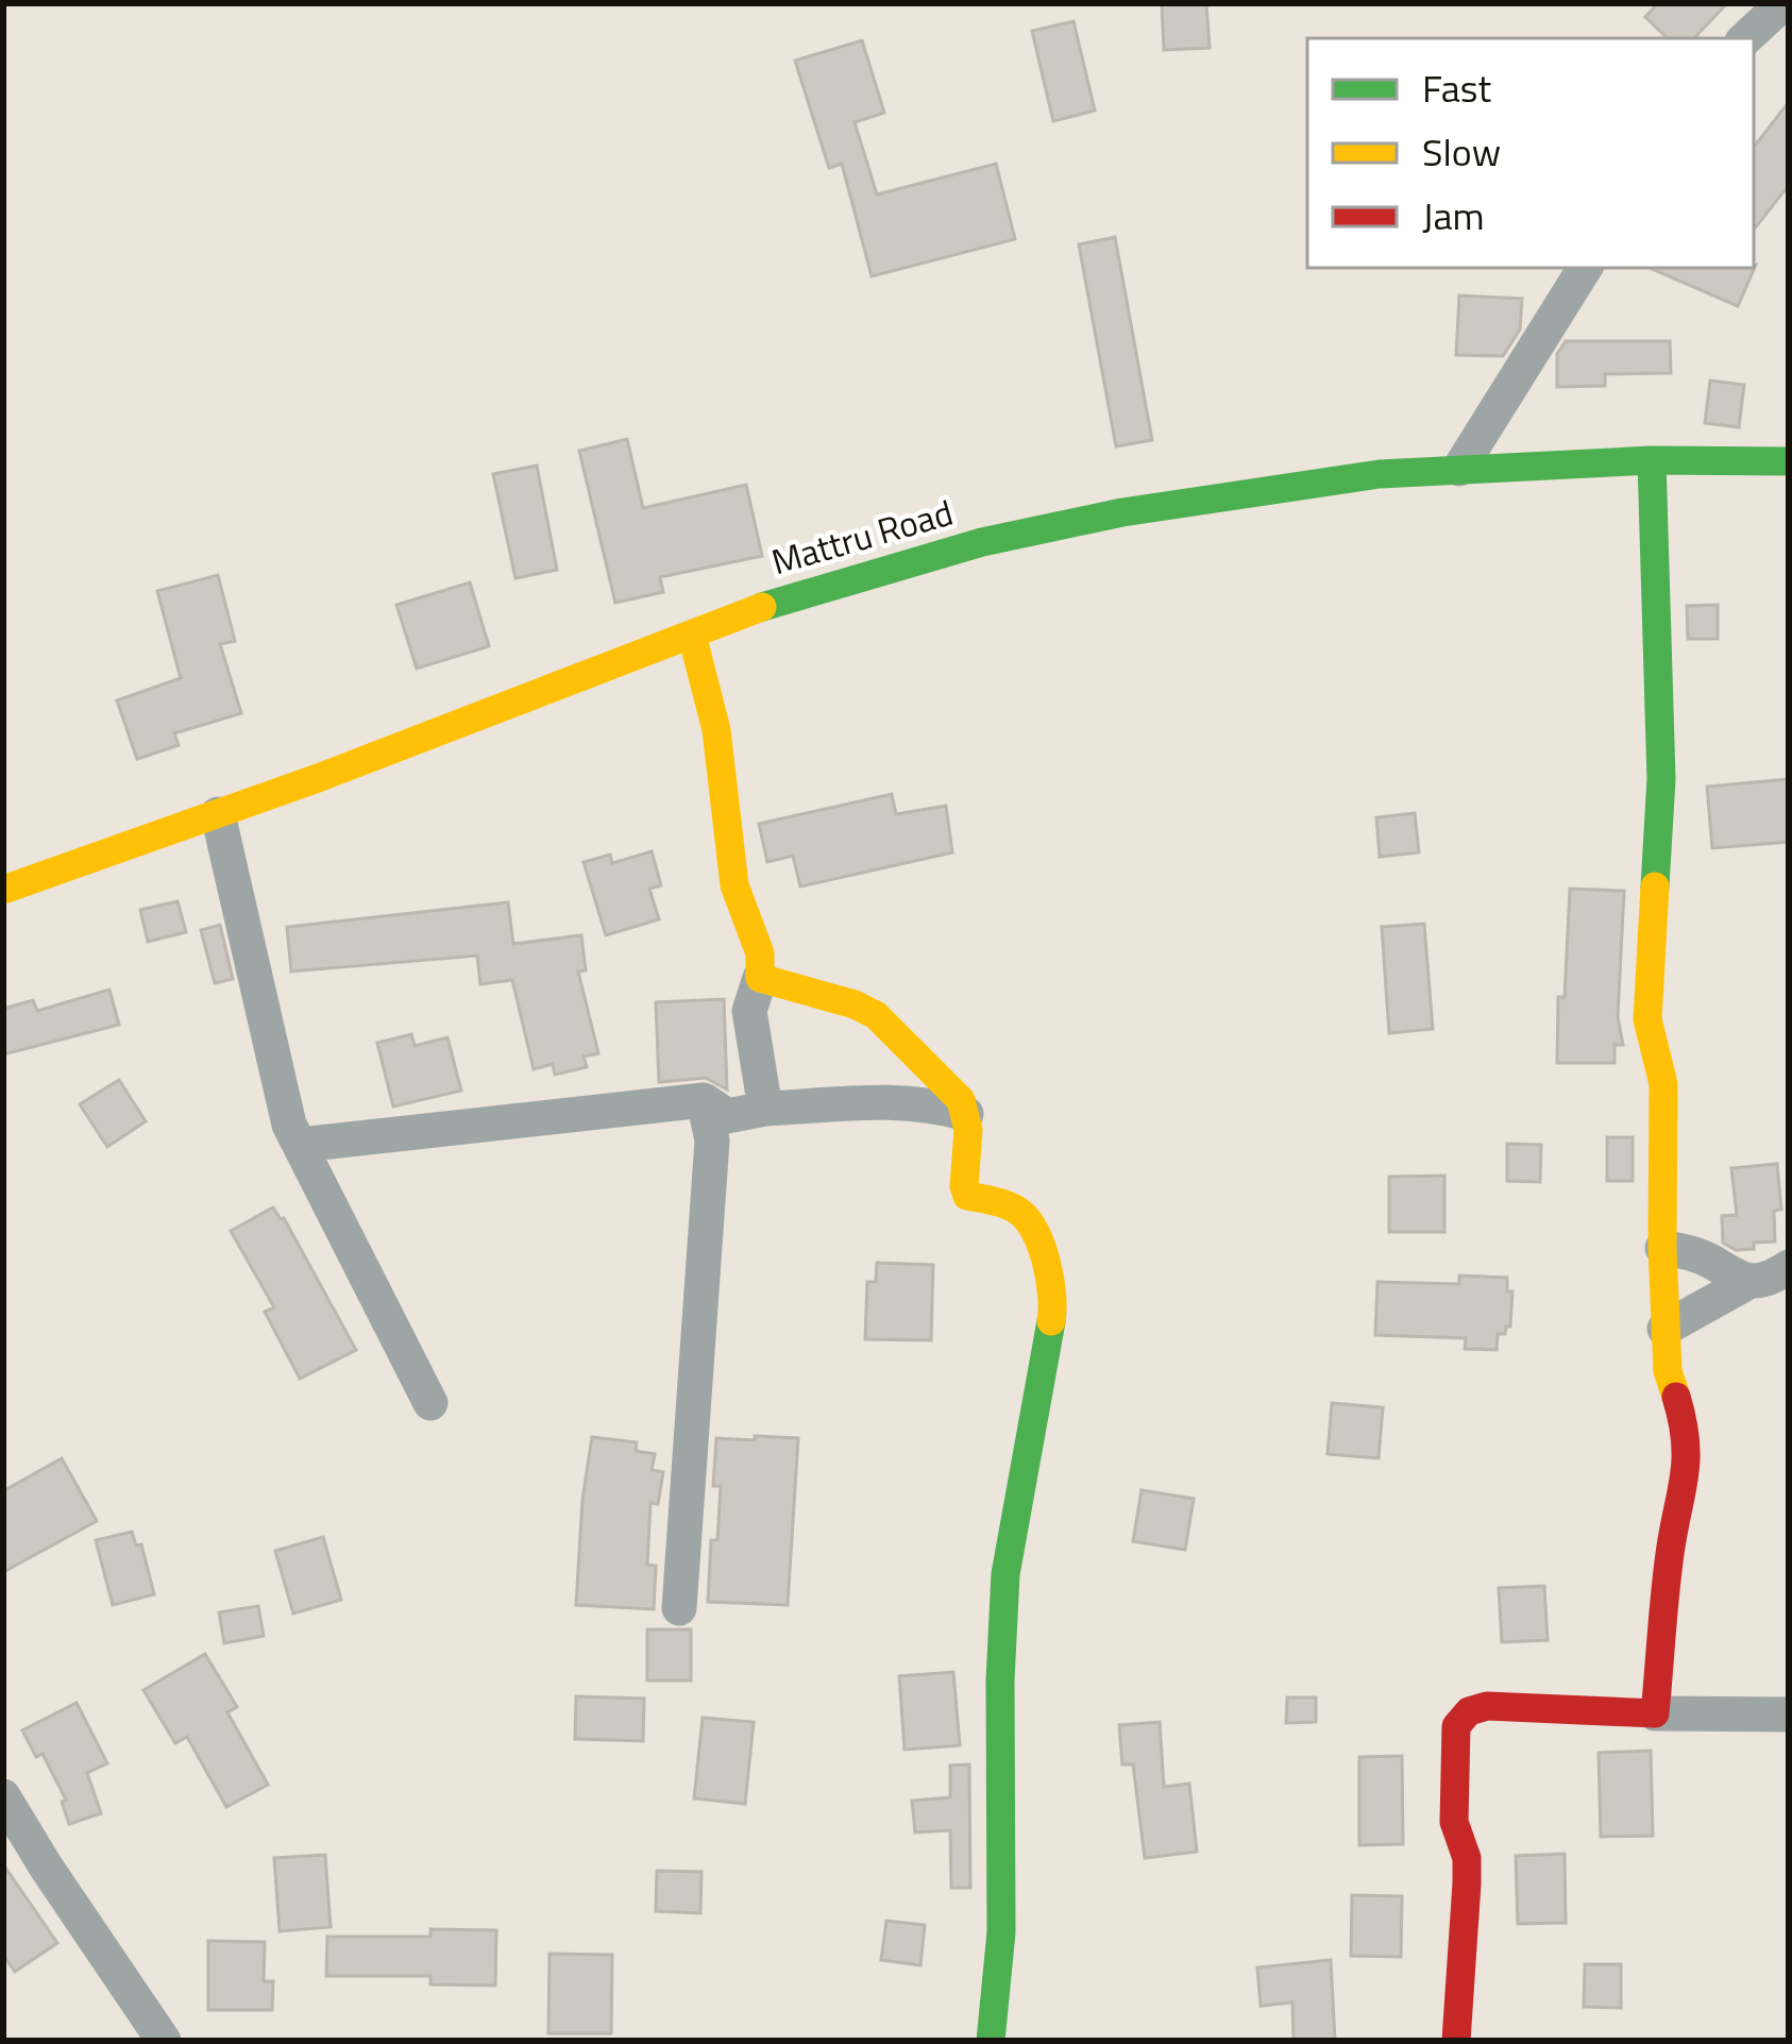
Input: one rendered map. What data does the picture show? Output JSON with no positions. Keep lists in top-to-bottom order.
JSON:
{
  "streets": {
    "street": ["Mattru Road"]
  },
  "legend": ["Fast", "Slow", "Jam"]
}
